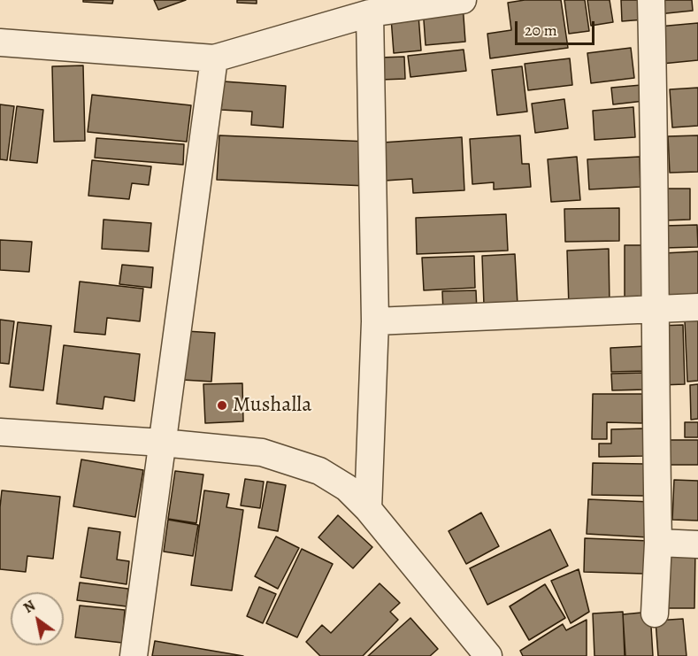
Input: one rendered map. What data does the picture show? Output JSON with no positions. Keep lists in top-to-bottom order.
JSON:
{
  "places": ["Mushalla"],
  "scale_bar": "20 m",
  "north": "top left"
}
